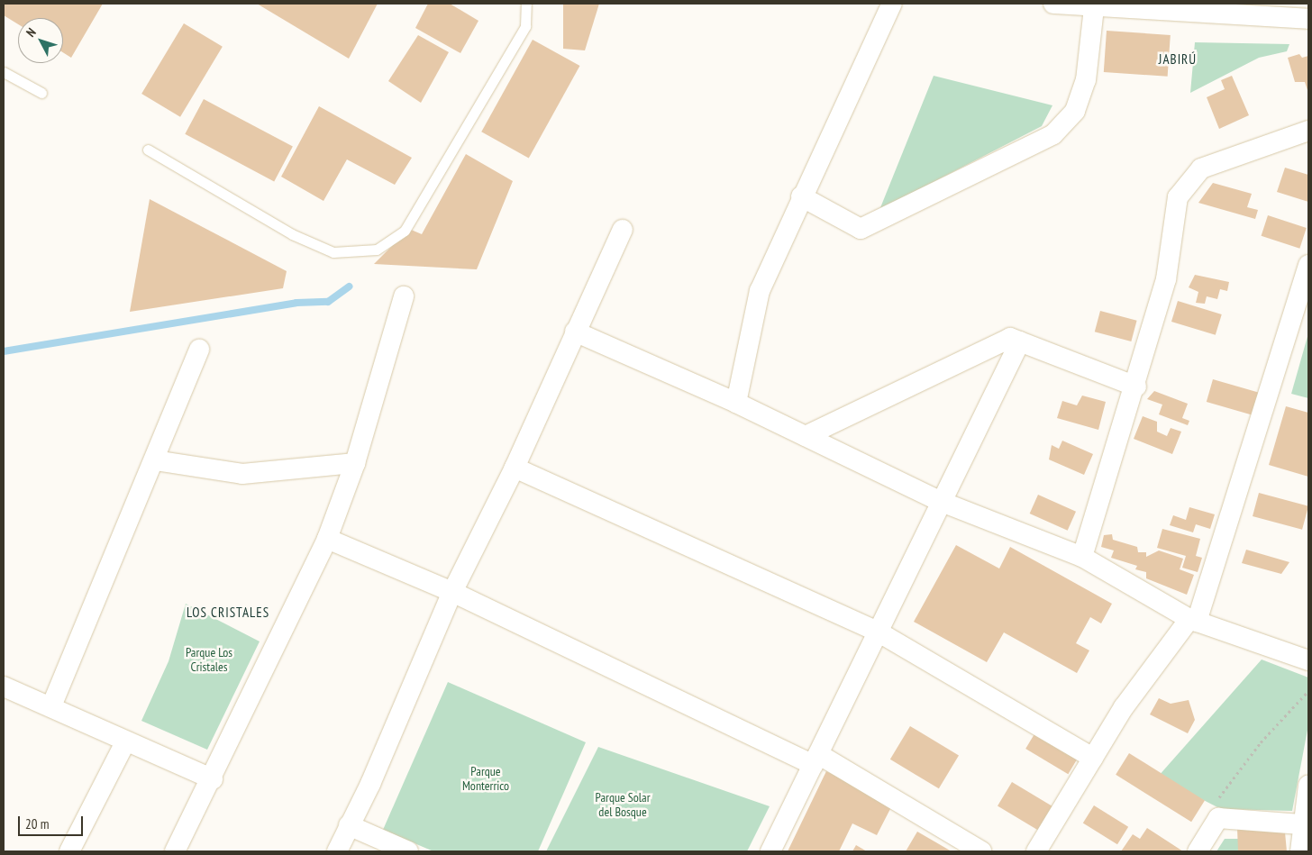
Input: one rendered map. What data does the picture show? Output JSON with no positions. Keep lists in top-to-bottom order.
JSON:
{
  "districts": ["JABIRÚ", "LOS CRISTALES"],
  "parks": ["Parque Los Cristales", "Parque Monterrico", "Parque Solar del Bosque"],
  "scale_bar": "20 m",
  "north": "top left"
}
